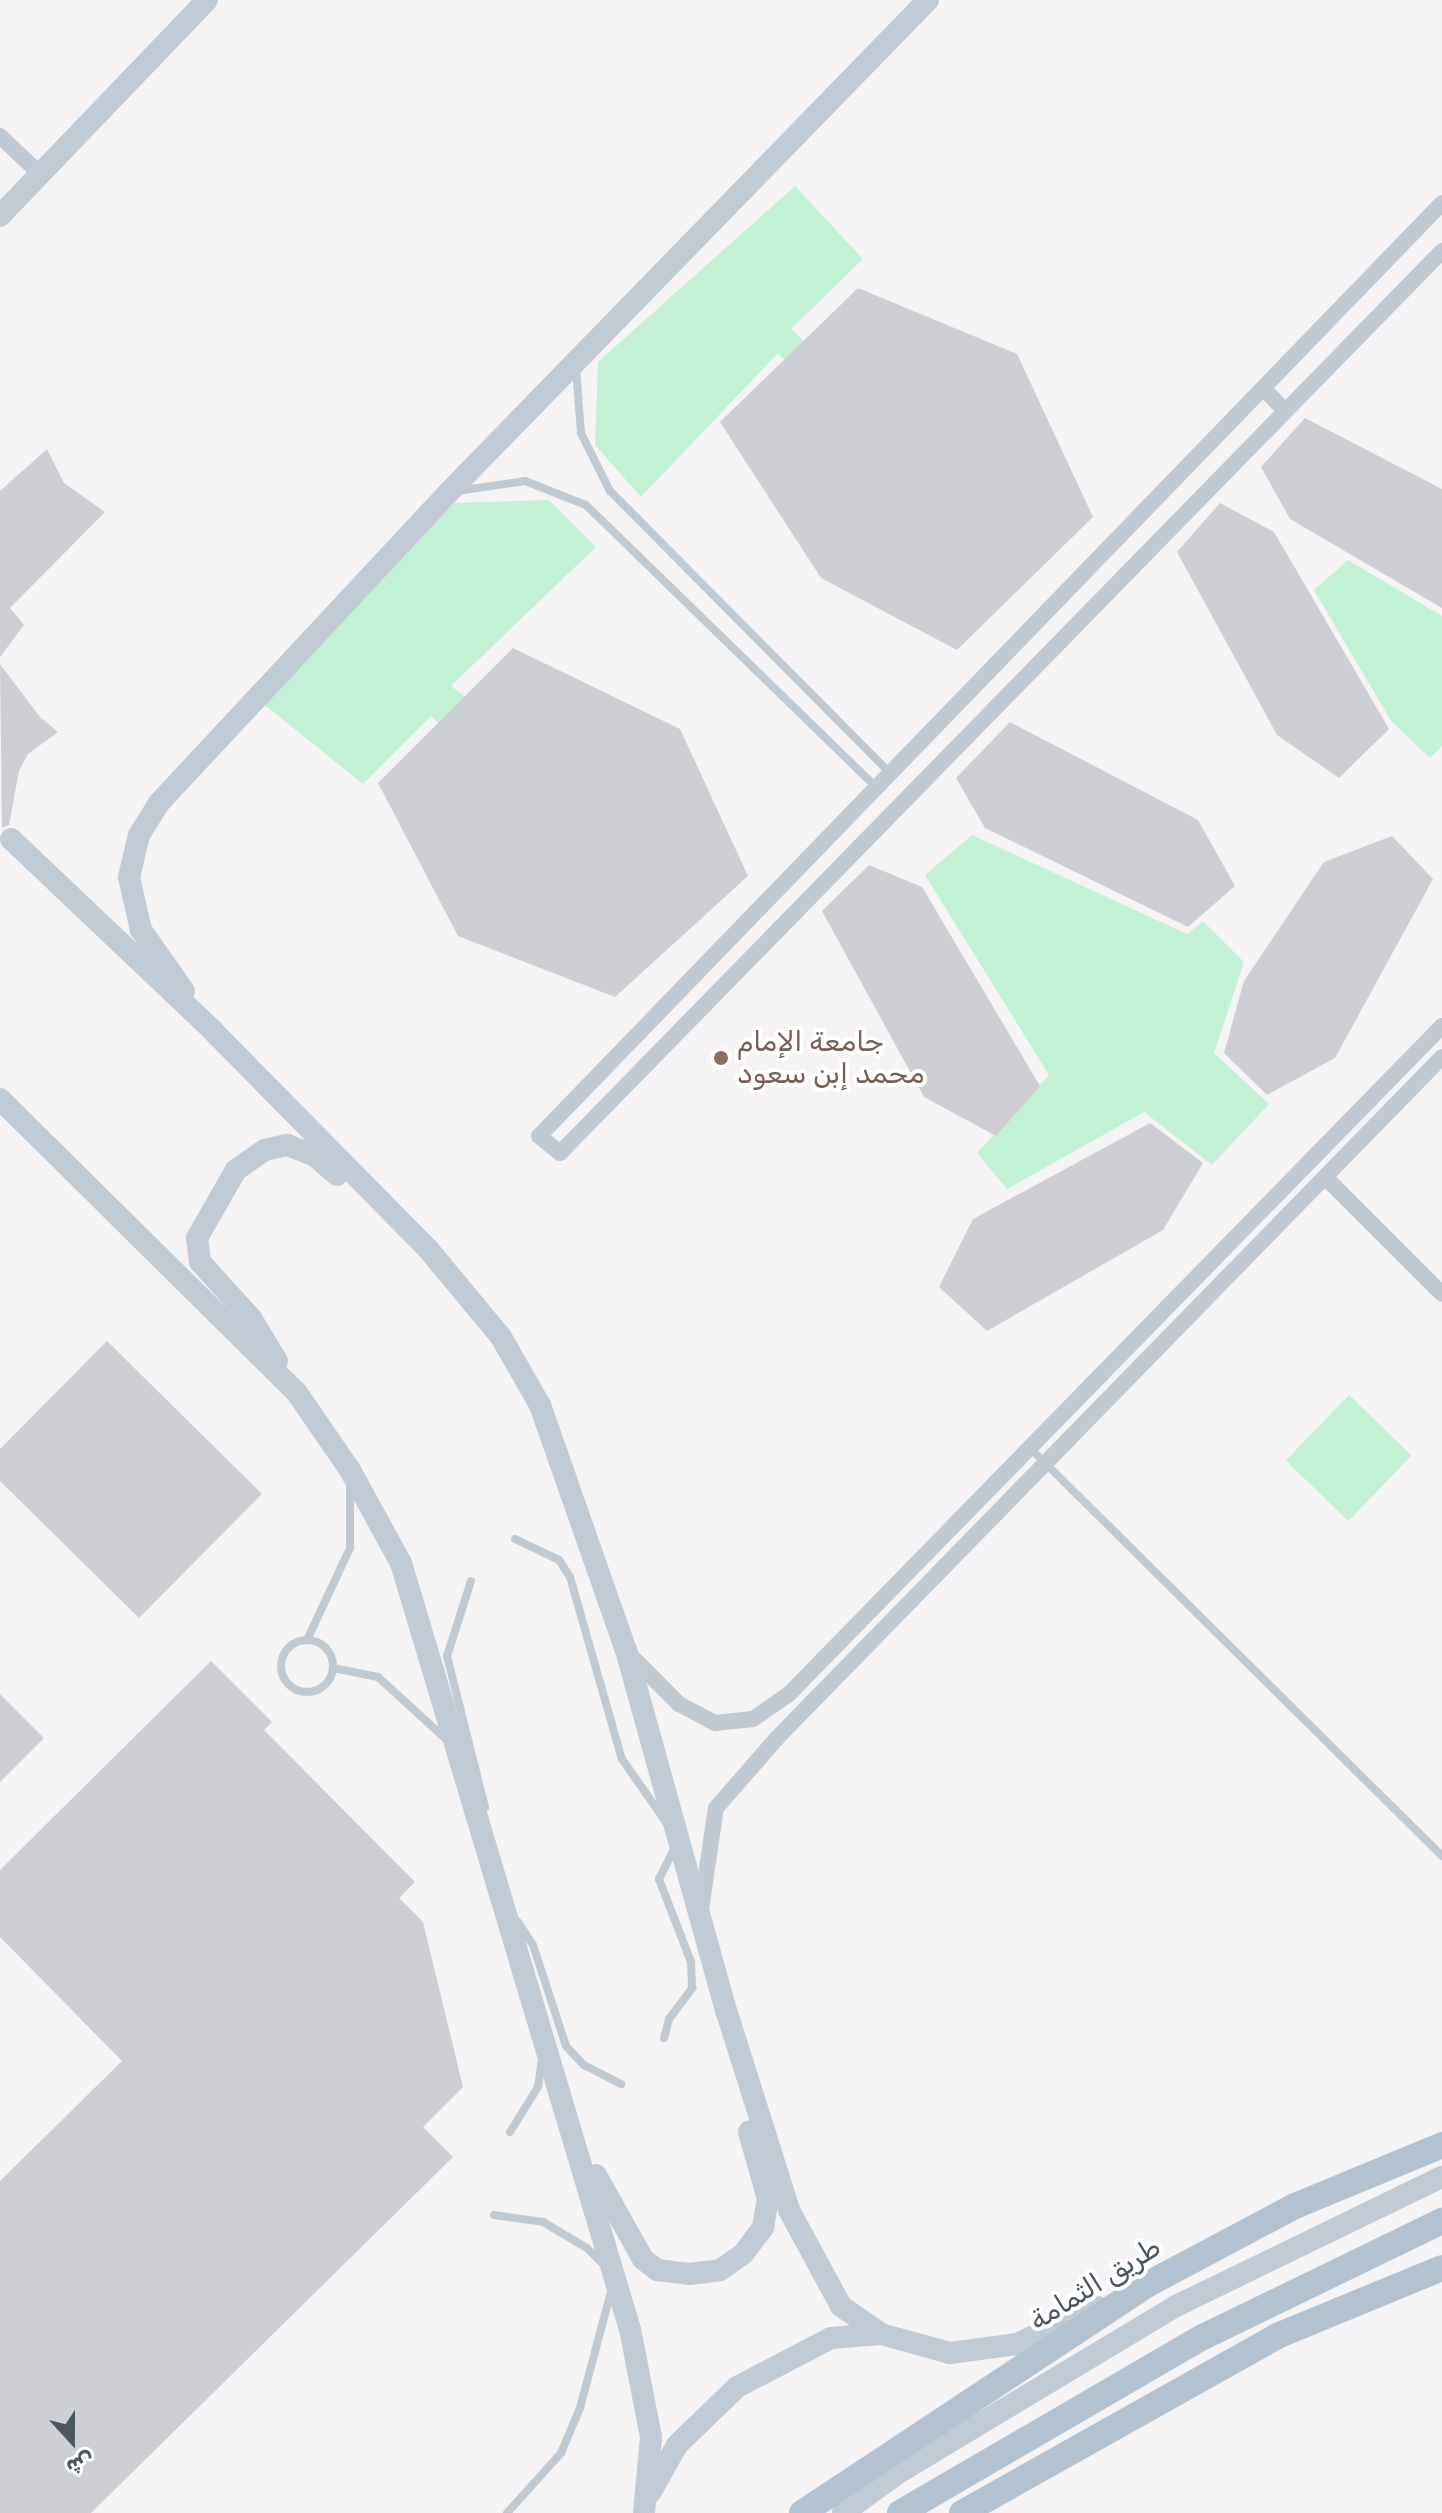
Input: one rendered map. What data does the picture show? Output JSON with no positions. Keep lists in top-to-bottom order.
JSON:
{
  "streets": {
    "main road": ["طريق الثمامة"]
  },
  "places": ["جامعة الإمام محمد إبن سعود"],
  "north": "bottom"
}
